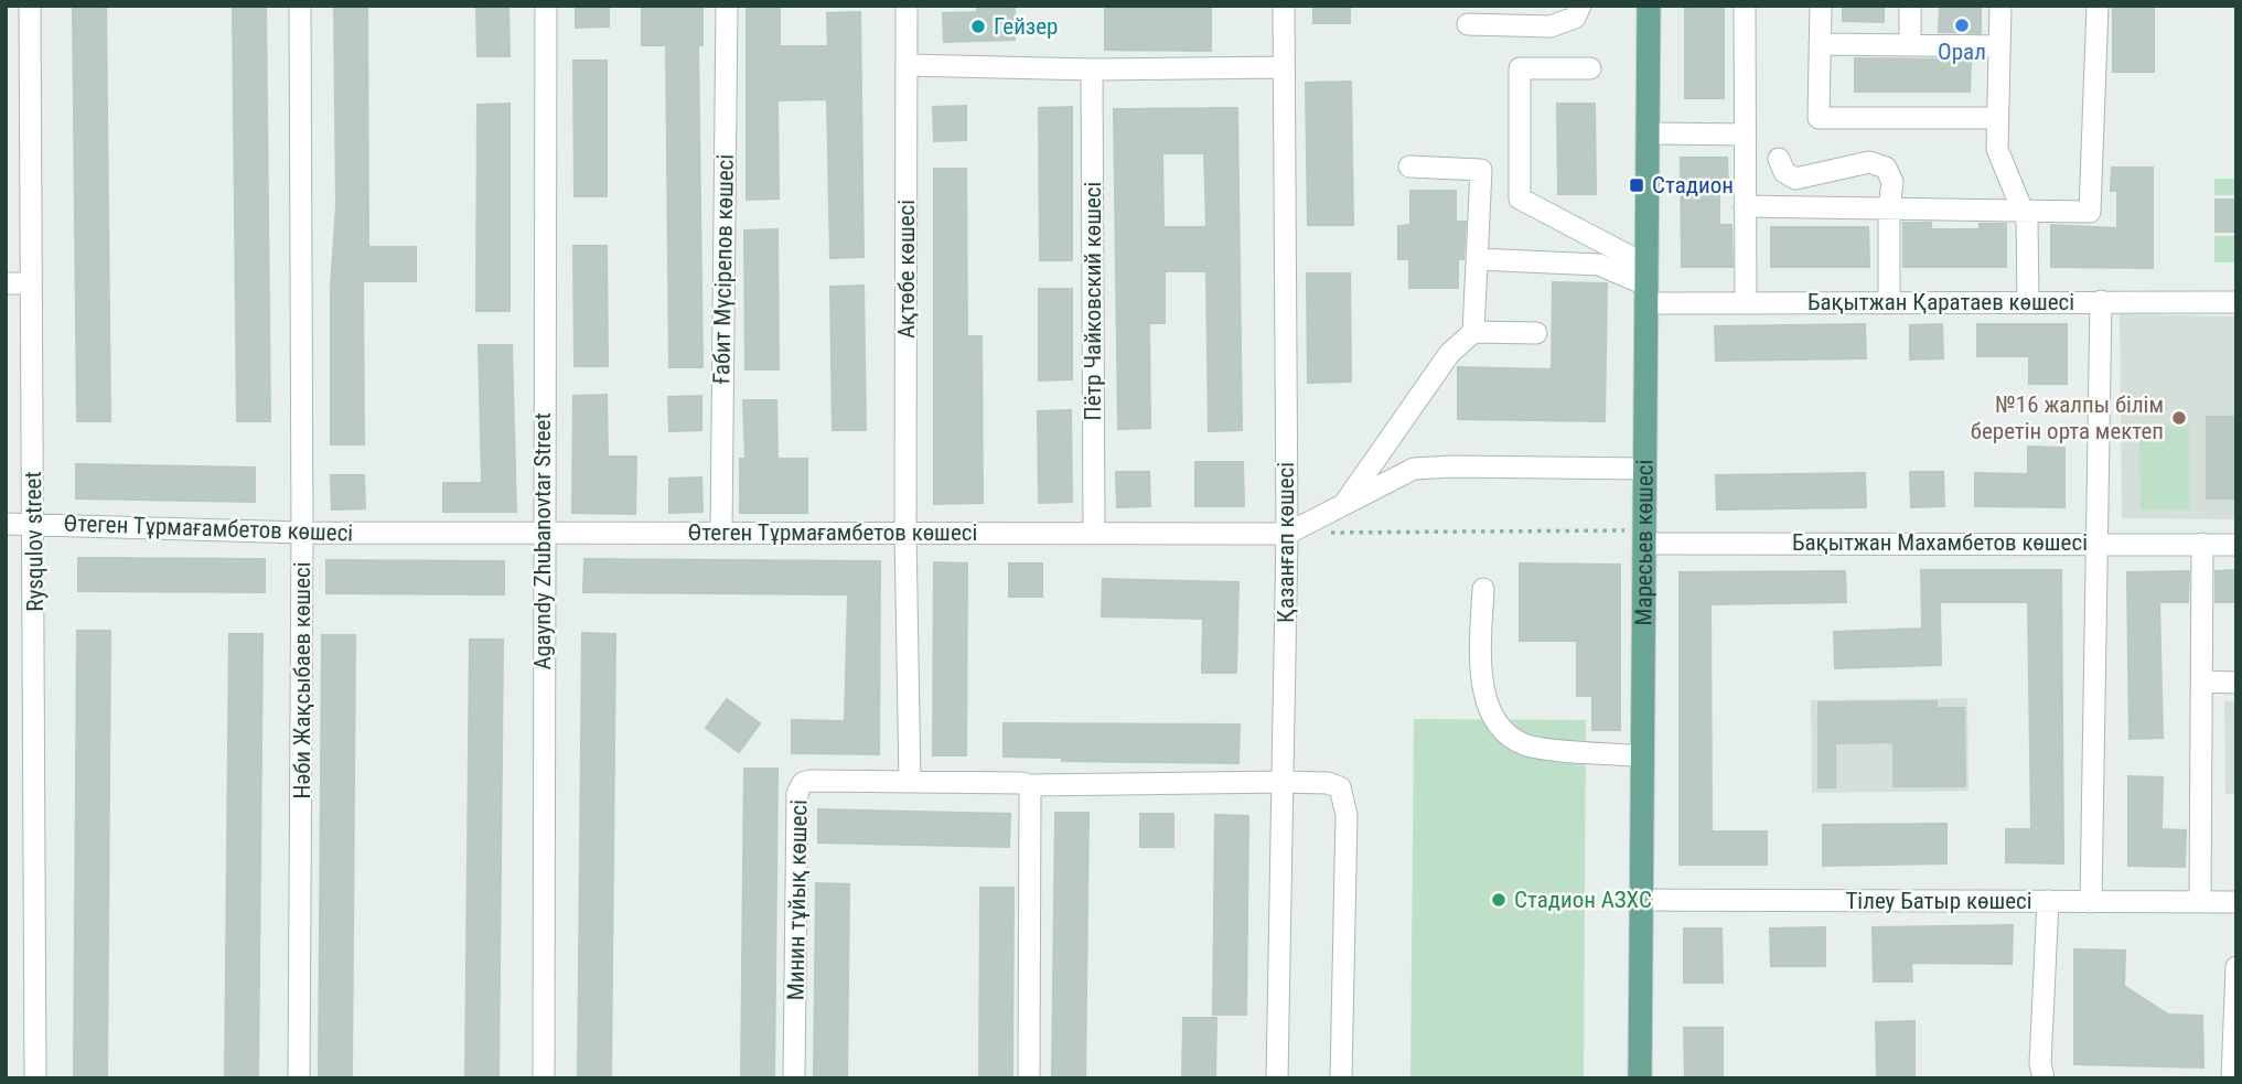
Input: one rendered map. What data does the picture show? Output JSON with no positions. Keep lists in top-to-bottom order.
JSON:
{
  "streets": {
    "main road": ["Маресьев көшесі"],
    "street": [
      "Ғабит Мүсірепов көшесі",
      "Ақтөбе көшесі",
      "Пётр Чайковский көшесі",
      "Бақытжан Қаратаев көшесі",
      "Өтеген Тұрмағамбетов көшесі",
      "Rysqulov street",
      "Agayndy Zhubanovtar Street",
      "Қазанғап көшесі",
      "Бақытжан Махамбетов көшесі",
      "Нәби Жақсыбаев көшесі",
      "Минин тұйық көшесі",
      "Тілеу Батыр көшесі"
    ]
  },
  "crossings": [
    ["Ғабит Мүсірепов көшесі", "Өтеген Тұрмағамбетов көшесі"],
    ["Ақтөбе көшесі", "Өтеген Тұрмағамбетов көшесі"],
    ["Пётр Чайковский көшесі", "Өтеген Тұрмағамбетов көшесі"],
    ["Бақытжан Қаратаев көшесі", "Маресьев көшесі"],
    ["Өтеген Тұрмағамбетов көшесі", "Rysqulov street"],
    ["Өтеген Тұрмағамбетов көшесі", "Agayndy Zhubanovtar Street"],
    ["Өтеген Тұрмағамбетов көшесі", "Маресьев көшесі"],
    ["Өтеген Тұрмағамбетов көшесі", "Қазанғап көшесі"],
    ["Өтеген Тұрмағамбетов көшесі", "Нәби Жақсыбаев көшесі"],
    ["Маресьев көшесі", "Бақытжан Махамбетов көшесі"],
    ["Маресьев көшесі", "Тілеу Батыр көшесі"],
    ["Қазанғап көшесі", "Минин тұйық көшесі"]
  ],
  "places": {
    "other": [
      "Орал",
      "Гейзер",
      "№16 жалпы білім беретін орта мектеп",
      "Стадион АЗХС"
    ],
    "transit": ["Стадион"]
  }
}
